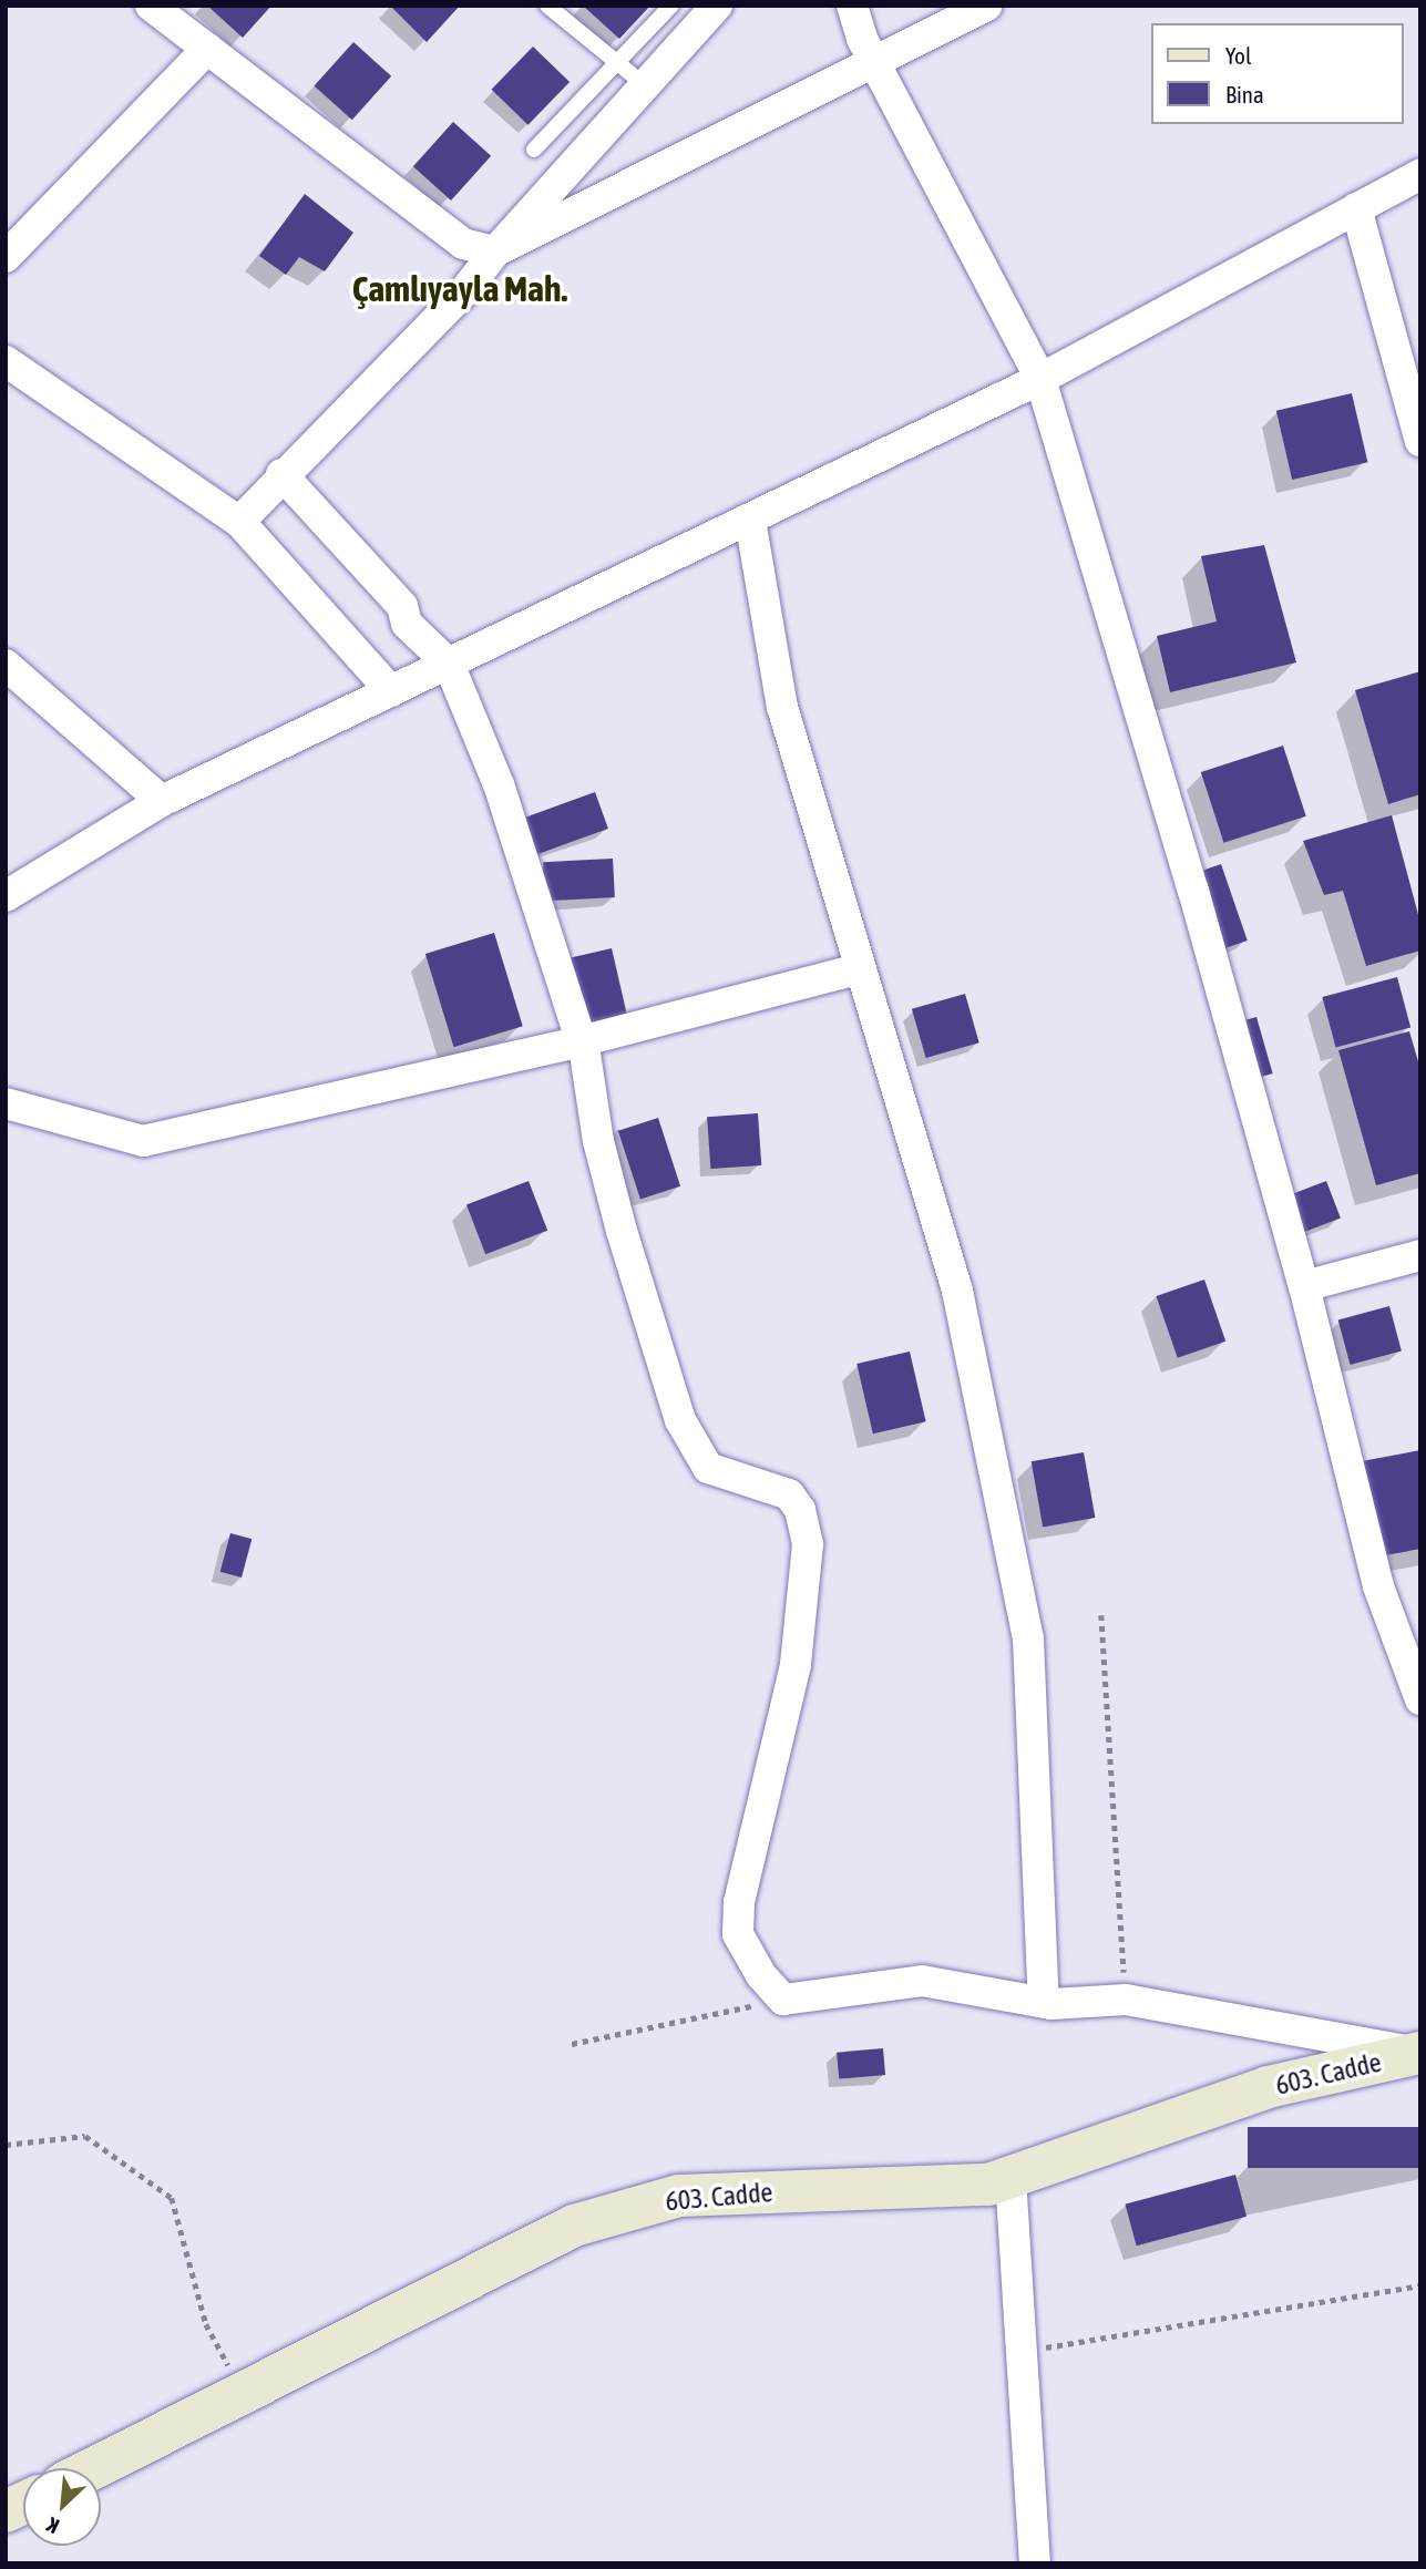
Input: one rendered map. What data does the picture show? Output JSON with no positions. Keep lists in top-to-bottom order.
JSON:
{
  "streets": {
    "street": ["603. Cadde"]
  },
  "districts": ["Çamlıyayla Mah."],
  "legend": ["Yol", "Bina"],
  "north": "bottom left"
}
